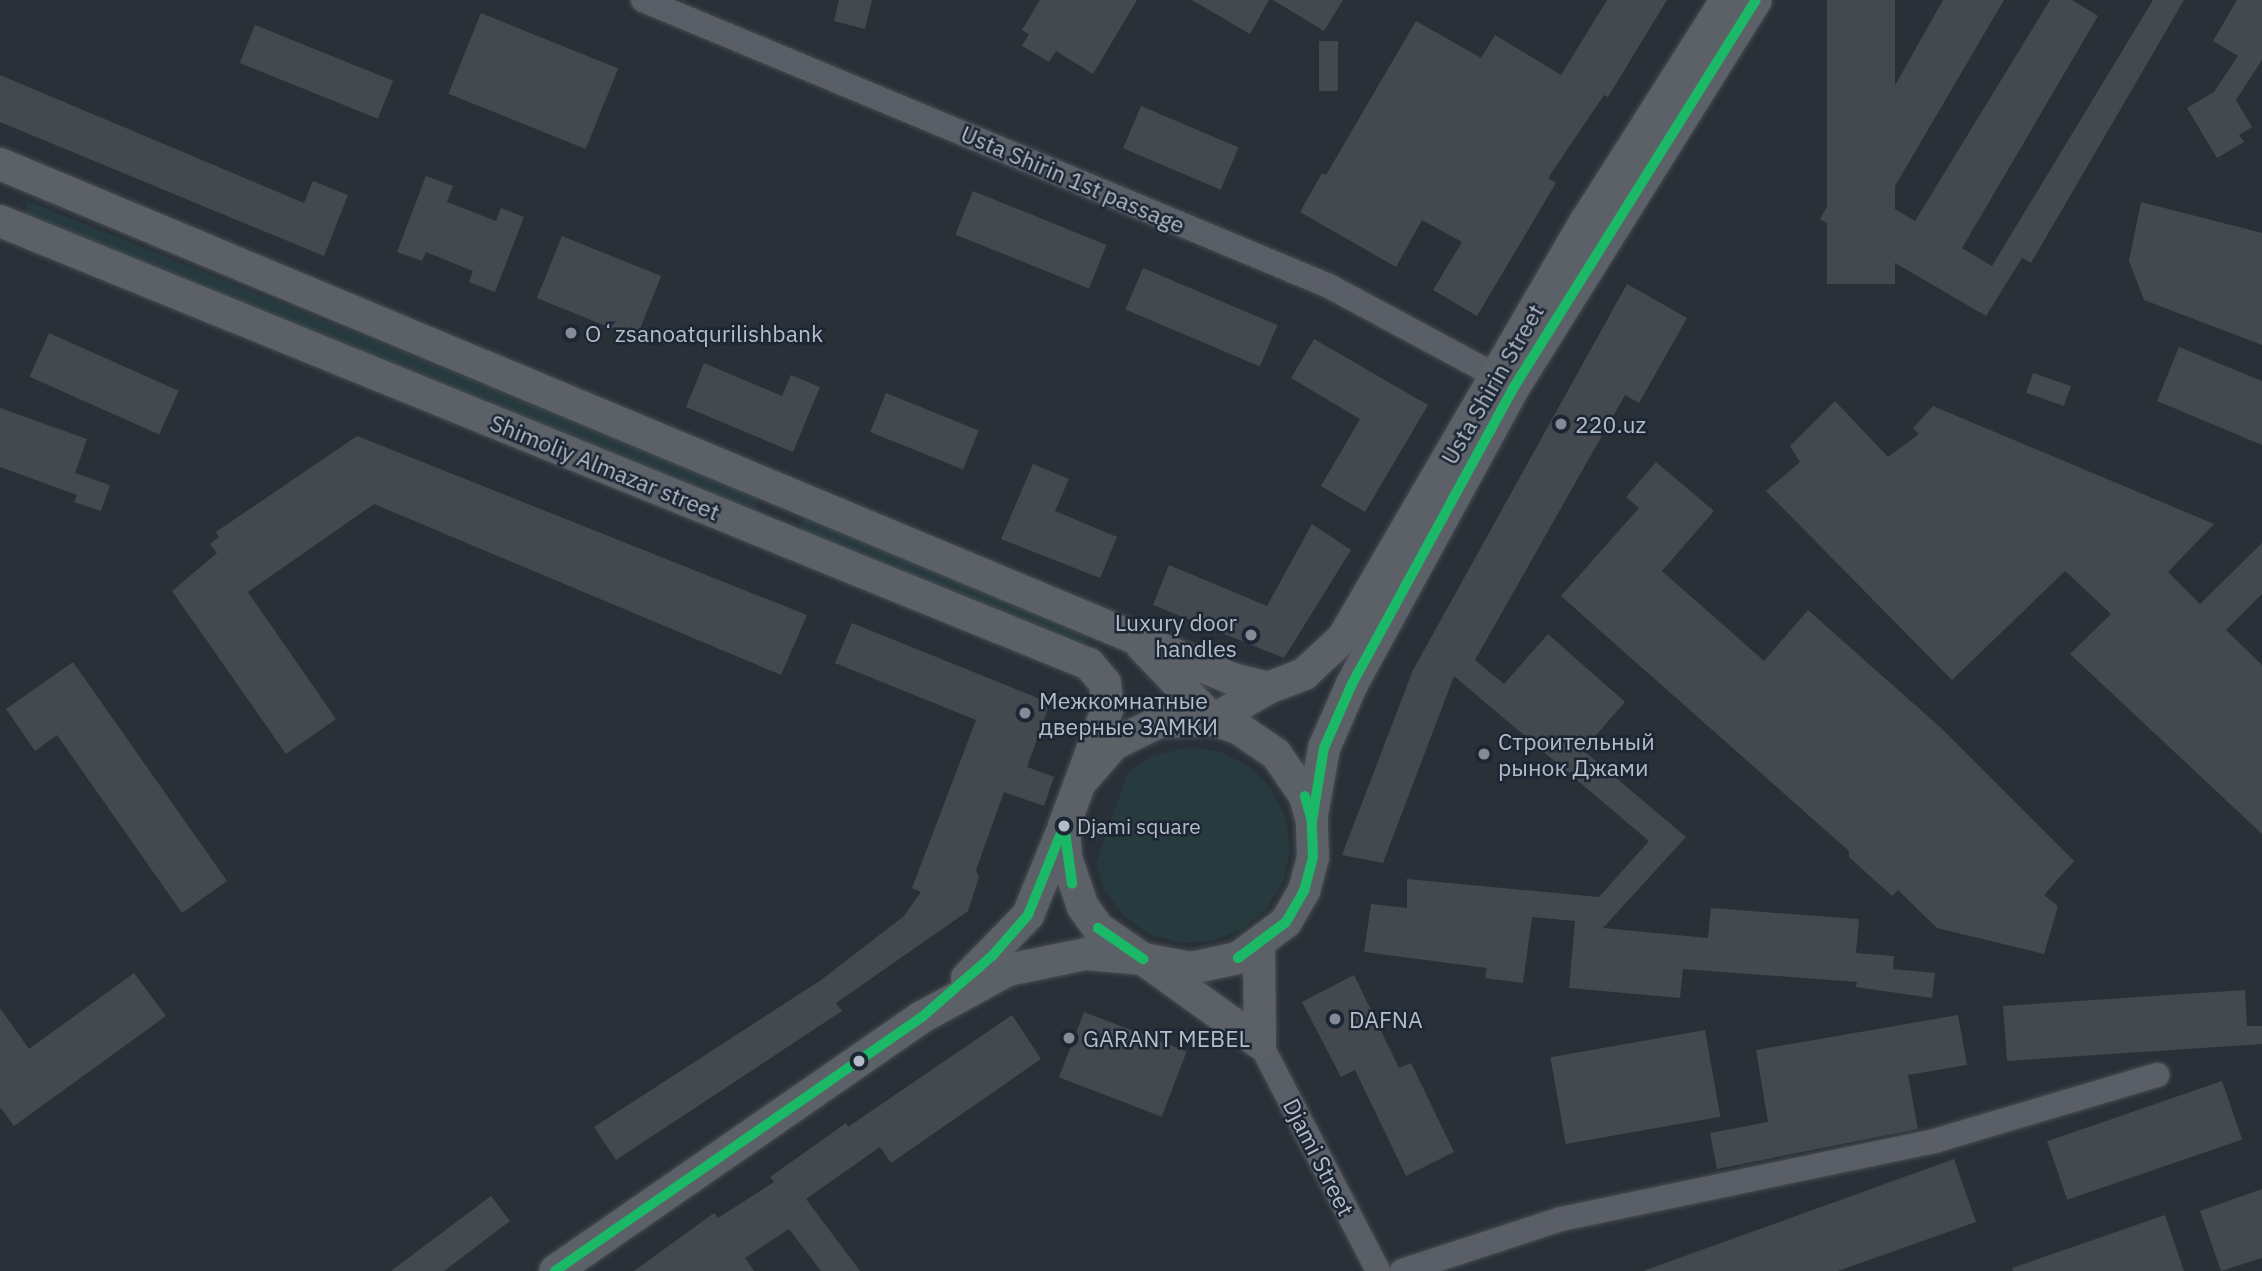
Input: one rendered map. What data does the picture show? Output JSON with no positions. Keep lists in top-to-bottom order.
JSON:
{
  "streets": {
    "main road": ["Usta Shirin Street", "Shimoliy Almazar street"],
    "street": ["Usta Shirin 1st passage", "Djami Street"]
  },
  "crossings": [
    ["Usta Shirin 1st passage", "Usta Shirin Street"],
    ["Usta Shirin Street", "Shimoliy Almazar street"]
  ],
  "places": [
    "Oʻzsanoatqurilishbank",
    "220.uz",
    "Luxury door handles",
    "Межкомнатные дверные ЗАМКИ",
    "Строительный рынок Джами",
    "Djami square",
    "DAFNA",
    "GARANT MEBEL"
  ]
}
